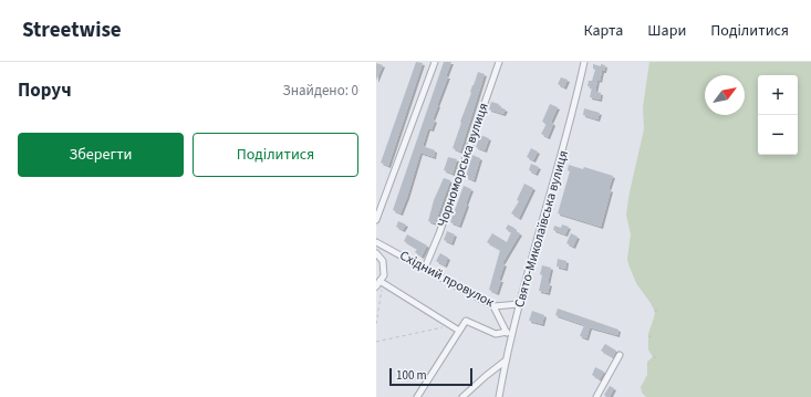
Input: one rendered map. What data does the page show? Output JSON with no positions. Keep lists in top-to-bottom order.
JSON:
{
  "streets": {
    "street": ["Чорноморська вулиця", "Свято-Миколаївська вулиця", "Східний провулок"]
  },
  "crossings": [
    ["Чорноморська вулиця", "Східний провулок"],
    ["Свято-Миколаївська вулиця", "Східний провулок"]
  ],
  "scale_bar": "100 m",
  "north": "top right",
  "page": {
    "header": "Streetwise",
    "nav": ["Карта", "Шари", "Поділитися"],
    "heading": ["Поруч", "Знайдено: 0"],
    "map_buttons": ["+", "−"],
    "buttons": ["Зберегти", "Поділитися"],
    "scale": "100 m"
  }
}
